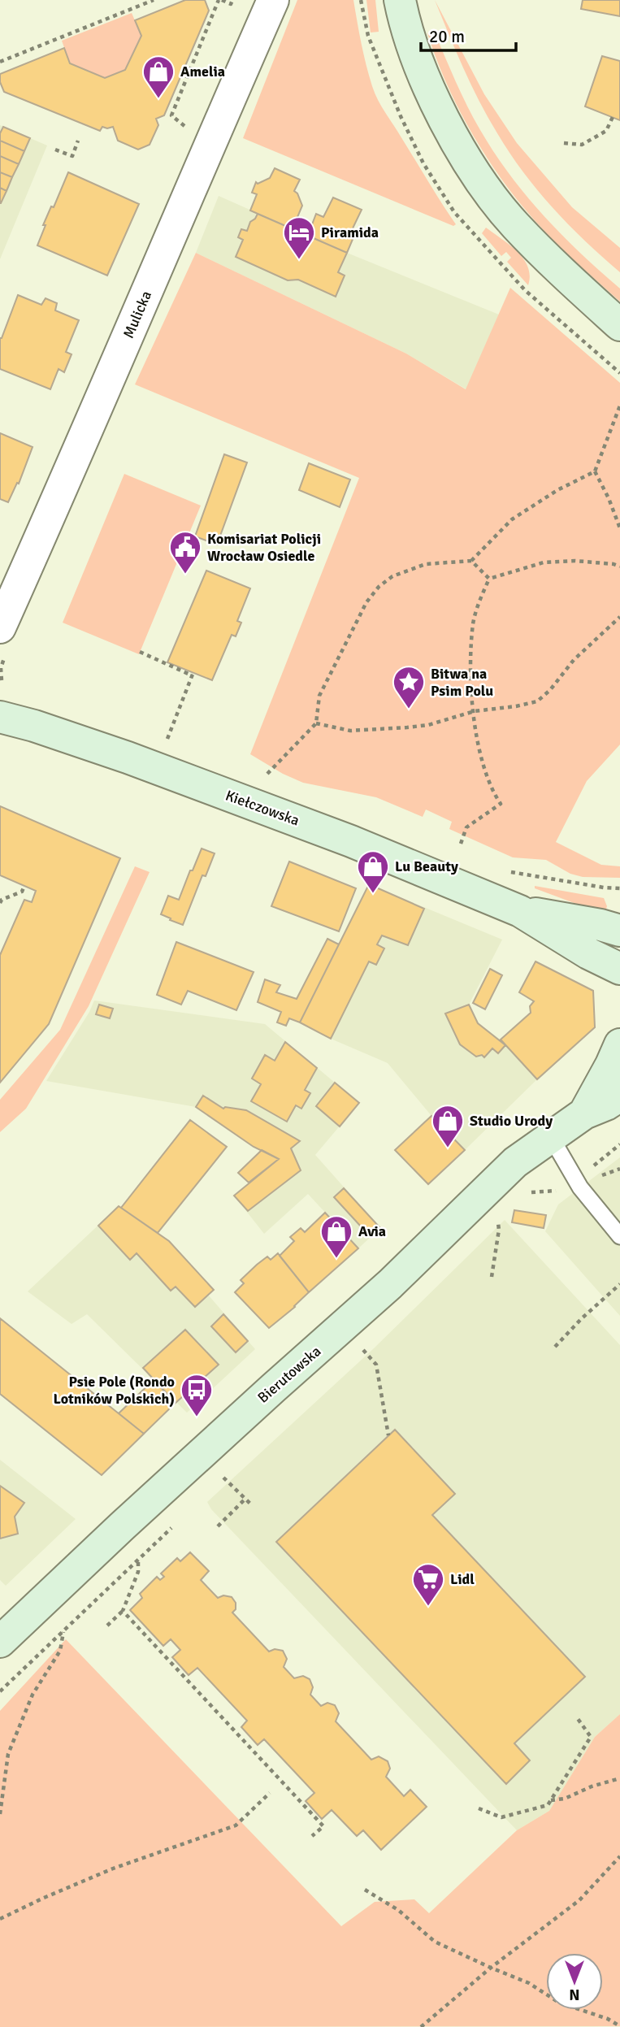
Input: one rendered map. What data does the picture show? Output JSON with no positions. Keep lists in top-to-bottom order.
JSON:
{
  "streets": {
    "street": ["Mulicka", "Kiełczowska", "Bierutowska"]
  },
  "places": {
    "shop": [
      "Amelia",
      "Lu Beauty",
      "Studio Urody",
      "Avia"
    ],
    "hotel": ["Piramida"],
    "public building": ["Komisariat Policji Wrocław Osiedle"],
    "place": ["Bitwa na Psim Polu"],
    "bus stop": ["Psie Pole (Rondo Lotników Polskich)"],
    "supermarket": ["Lidl"]
  },
  "scale_bar": "20 m",
  "north": "bottom"
}
